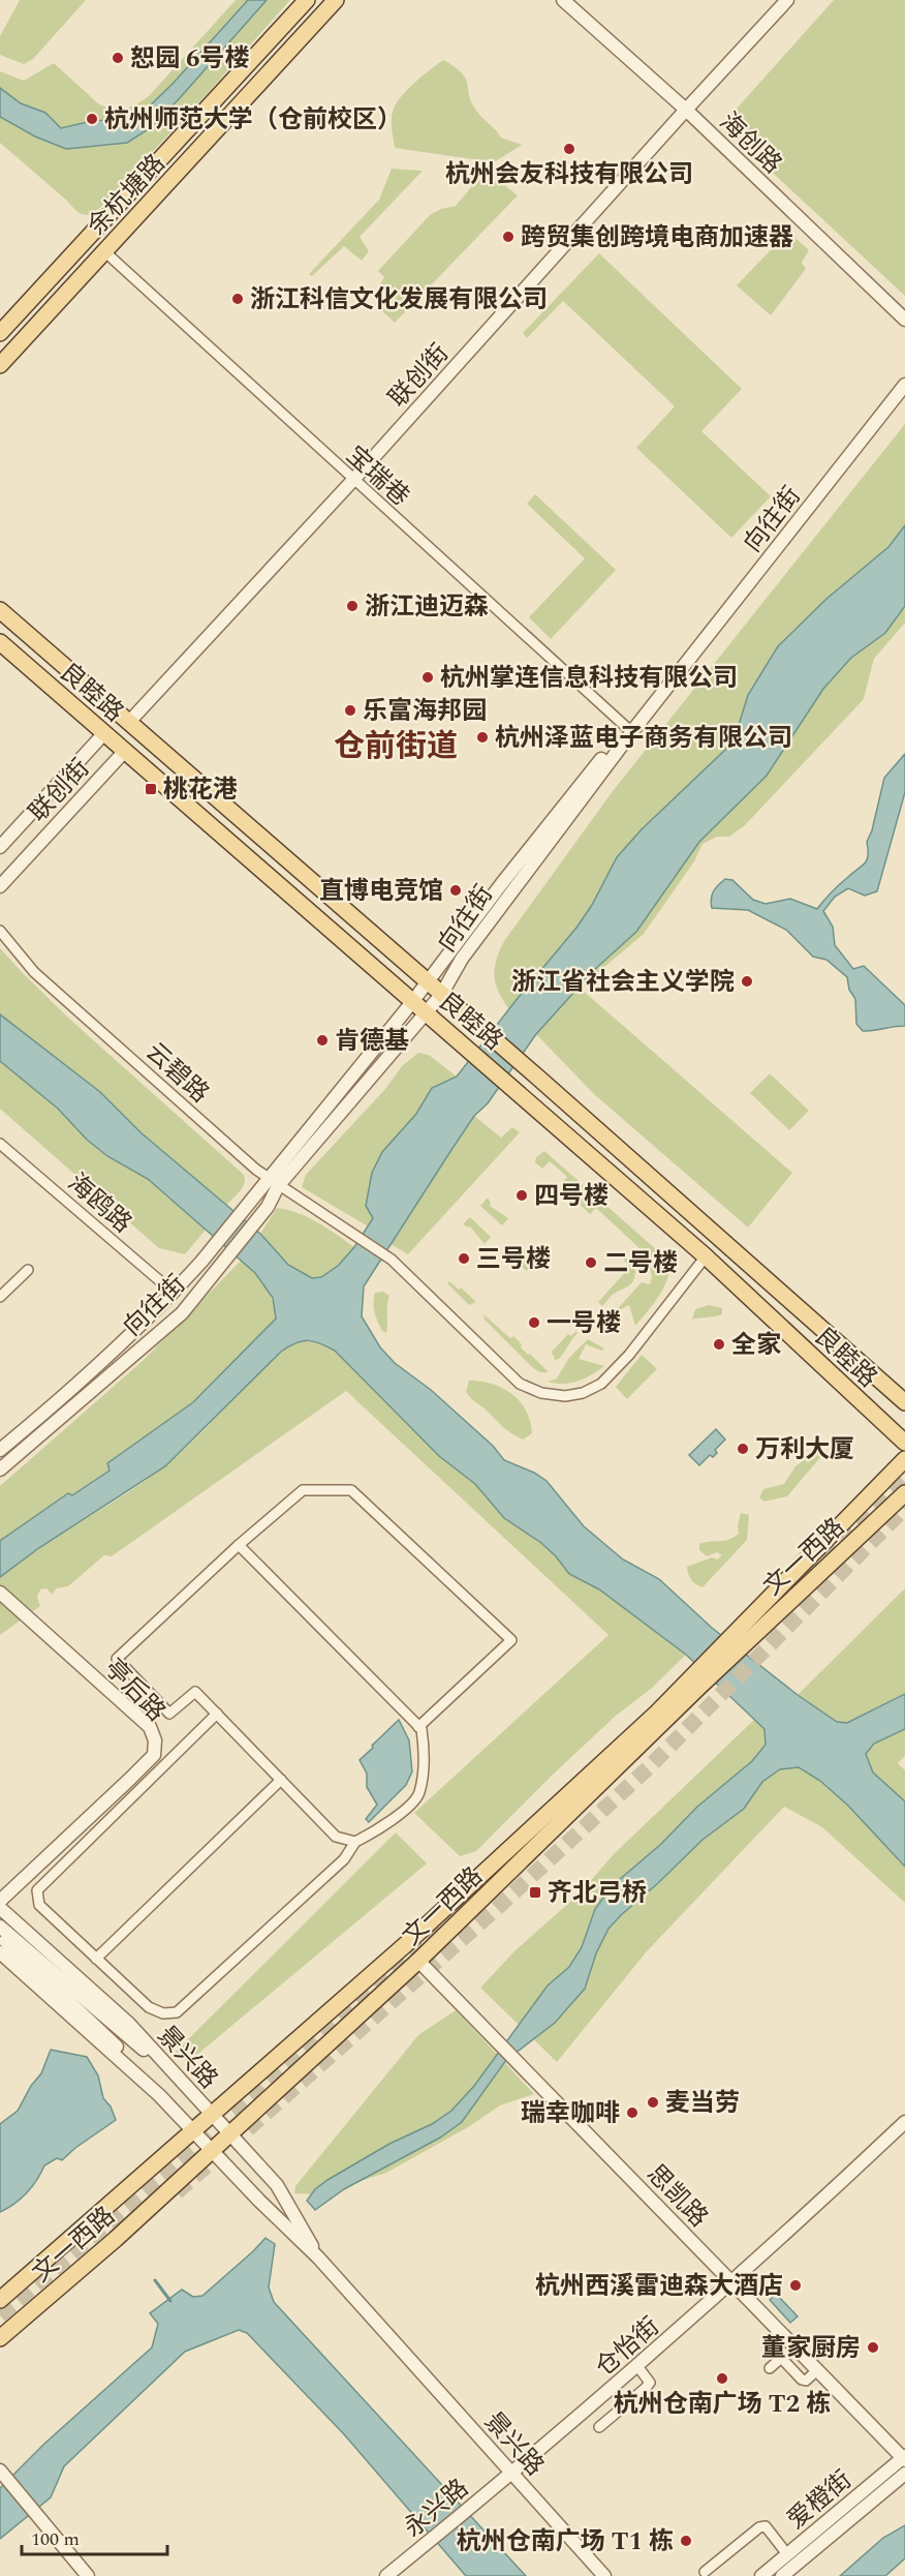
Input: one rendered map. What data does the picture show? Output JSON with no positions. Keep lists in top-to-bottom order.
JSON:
{
  "streets": {
    "main road": ["余杭塘路", "良睦路", "文一西路"],
    "street": [
      "海创路",
      "联创街",
      "宝瑞巷",
      "向往街",
      "云碧路",
      "海鸥路",
      "亭后路",
      "景兴路",
      "思凯路",
      "仓怡街",
      "爱橙街",
      "永兴路"
    ]
  },
  "crossings": [
    ["海创路", "联创街"],
    ["余杭塘路", "宝瑞巷"],
    ["联创街", "宝瑞巷"],
    ["联创街", "良睦路"],
    ["宝瑞巷", "向往街"],
    ["向往街", "良睦路"],
    ["向往街", "云碧路"],
    ["向往街", "海鸥路"],
    ["良睦路", "云碧路"],
    ["文一西路", "景兴路"],
    ["文一西路", "思凯路"],
    ["景兴路", "仓怡街"],
    ["景兴路", "永兴路"],
    ["思凯路", "仓怡街"],
    ["思凯路", "爱橙街"],
    ["仓怡街", "永兴路"]
  ],
  "districts": ["仓前街道"],
  "places": {
    "other": [
      "恕园 6号楼",
      "杭州师范大学（仓前校区）",
      "杭州会友科技有限公司",
      "跨贸集创跨境电商加速器",
      "浙江科信文化发展有限公司",
      "浙江迪迈森",
      "杭州掌连信息科技有限公司",
      "乐富海邦园",
      "杭州泽蓝电子商务有限公司",
      "直博电竞馆",
      "浙江省社会主义学院",
      "肯德基",
      "四号楼",
      "三号楼",
      "二号楼",
      "一号楼",
      "全家",
      "万利大厦",
      "麦当劳",
      "瑞幸咖啡",
      "杭州西溪雷迪森大酒店",
      "董家厨房",
      "杭州仓南广场 T2 栋",
      "杭州仓南广场 T1 栋"
    ],
    "transit": ["桃花港", "齐北弓桥"]
  },
  "scale_bar": "100 m"
}
